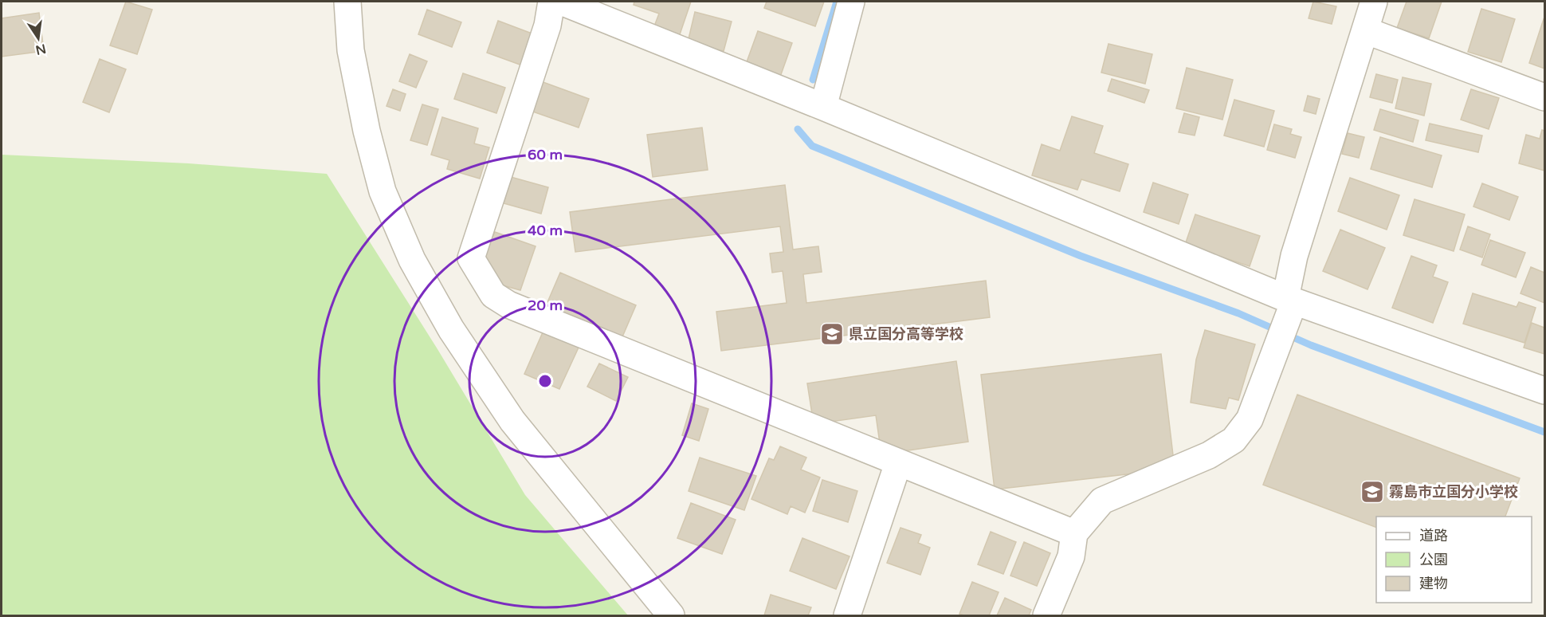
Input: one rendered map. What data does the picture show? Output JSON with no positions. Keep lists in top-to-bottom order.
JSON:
{
  "places": {
    "school or university": ["県立国分高等学校", "霧島市立国分小学校"]
  },
  "legend": ["道路", "公園", "建物"],
  "north": "bottom",
  "rings": ["60 m", "40 m", "20 m"]
}
